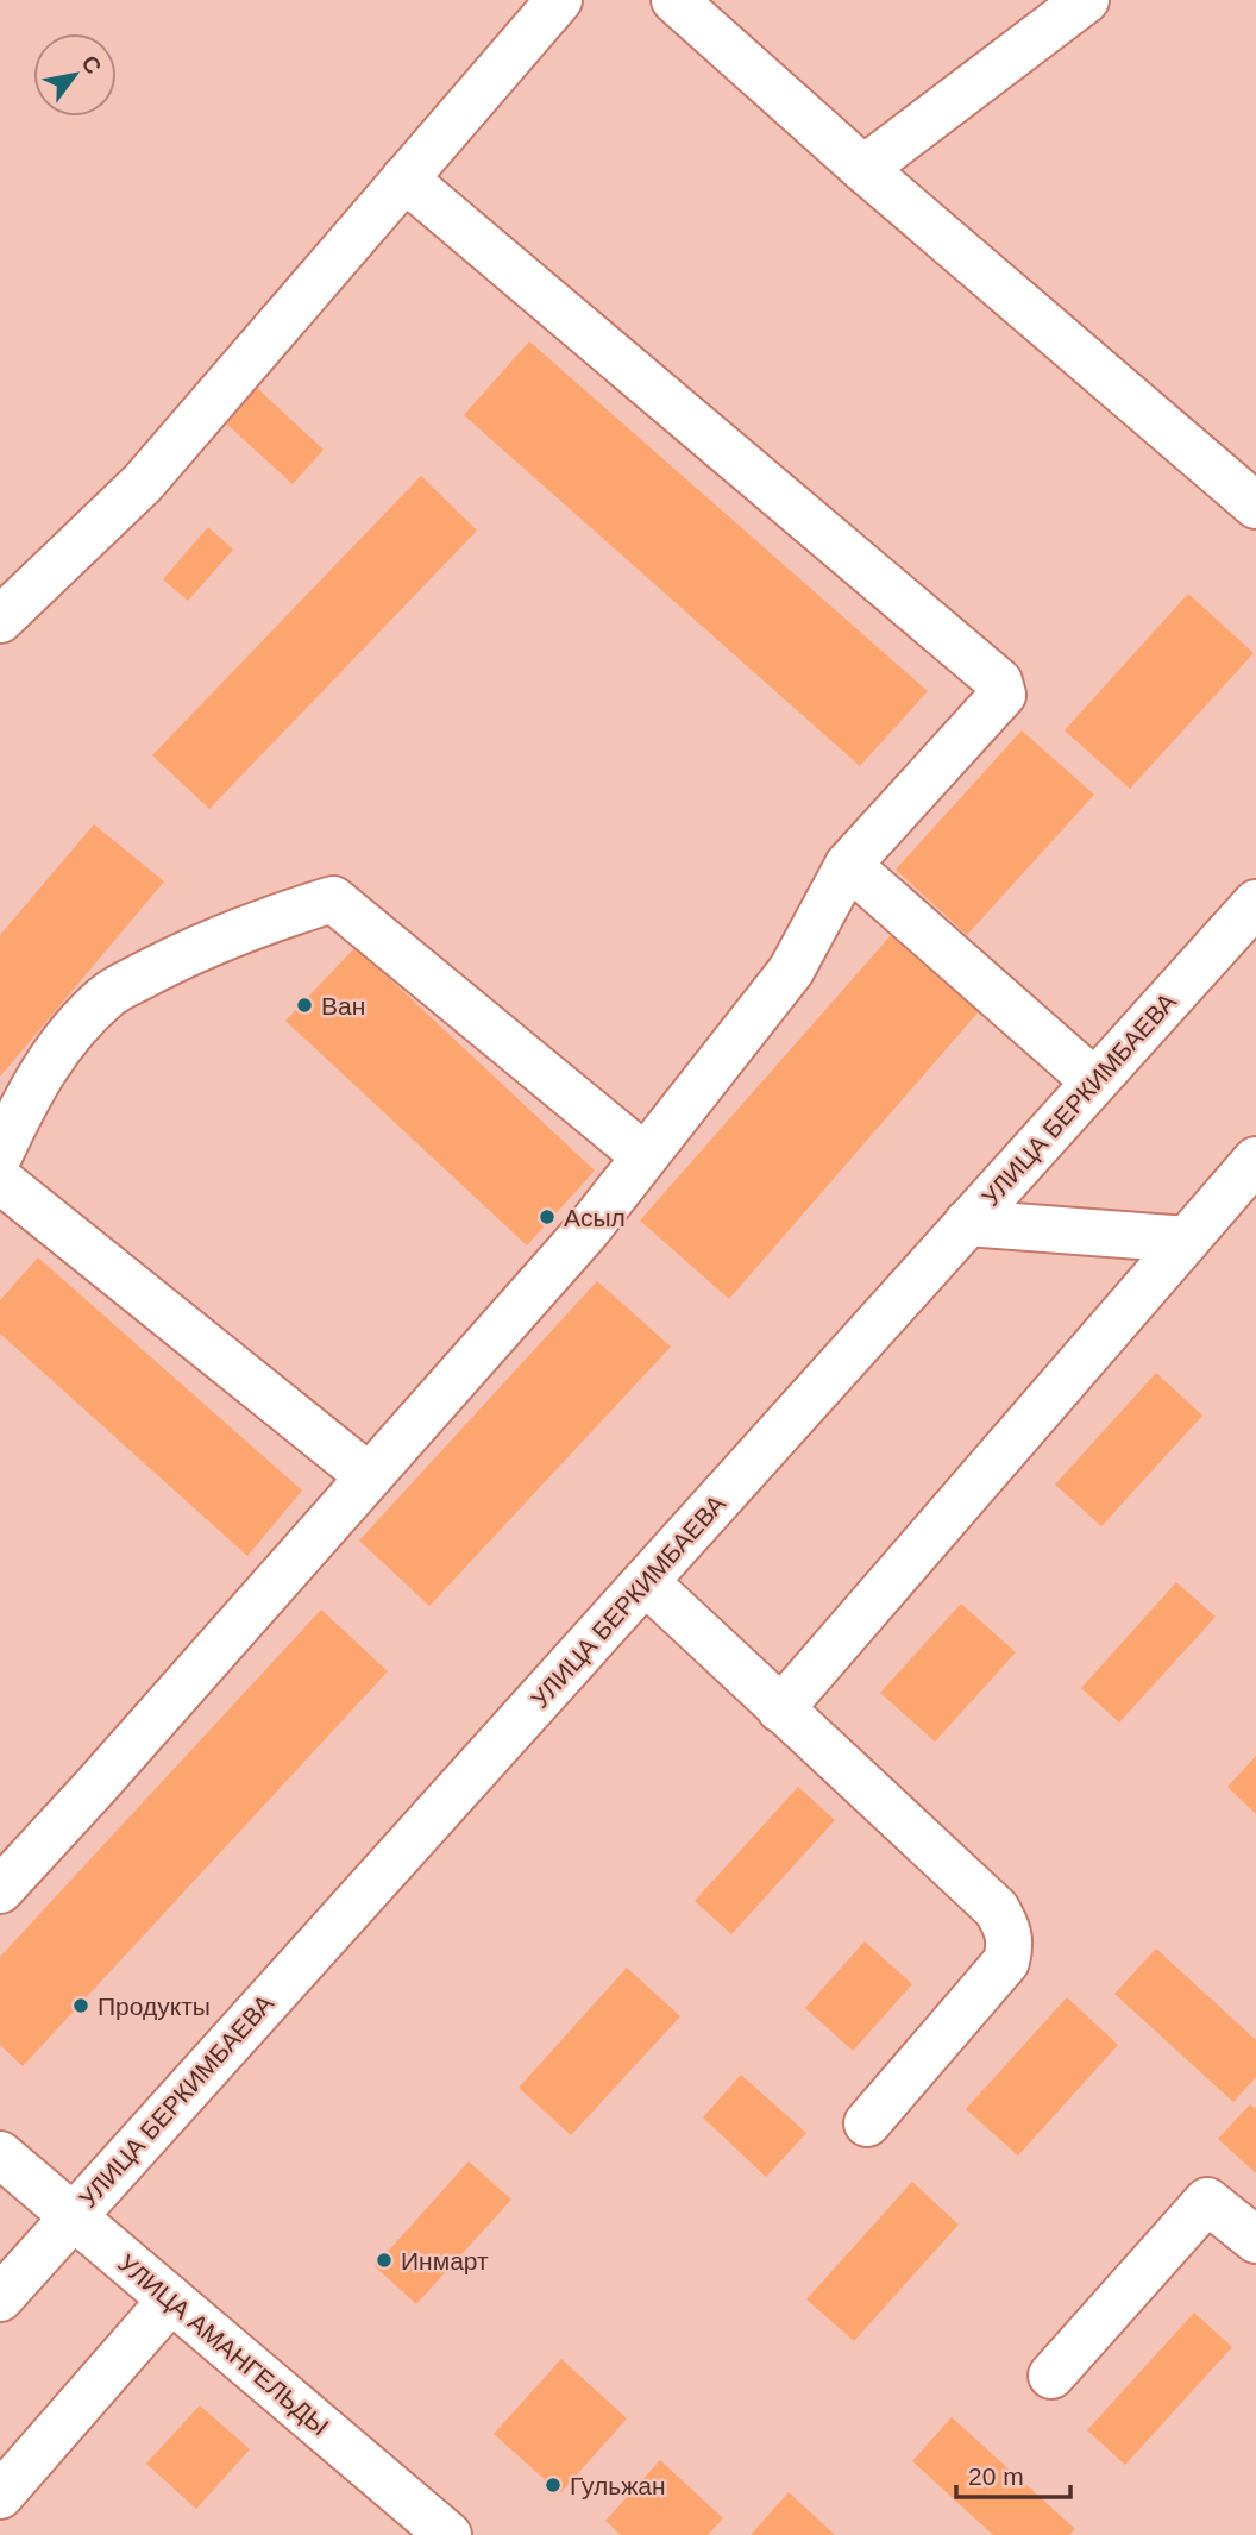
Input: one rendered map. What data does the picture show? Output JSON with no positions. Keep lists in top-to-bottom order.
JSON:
{
  "streets": {
    "street": ["УЛИЦА БЕРКИМБАЕВА", "УЛИЦА АМАНГЕЛЬДЫ"]
  },
  "crossings": [
    ["УЛИЦА БЕРКИМБАЕВА", "УЛИЦА АМАНГЕЛЬДЫ"]
  ],
  "places": [
    "Ван",
    "Асыл",
    "Продукты",
    "Инмарт",
    "Гульжан"
  ],
  "scale_bar": "20 m",
  "north": "top right"
}
